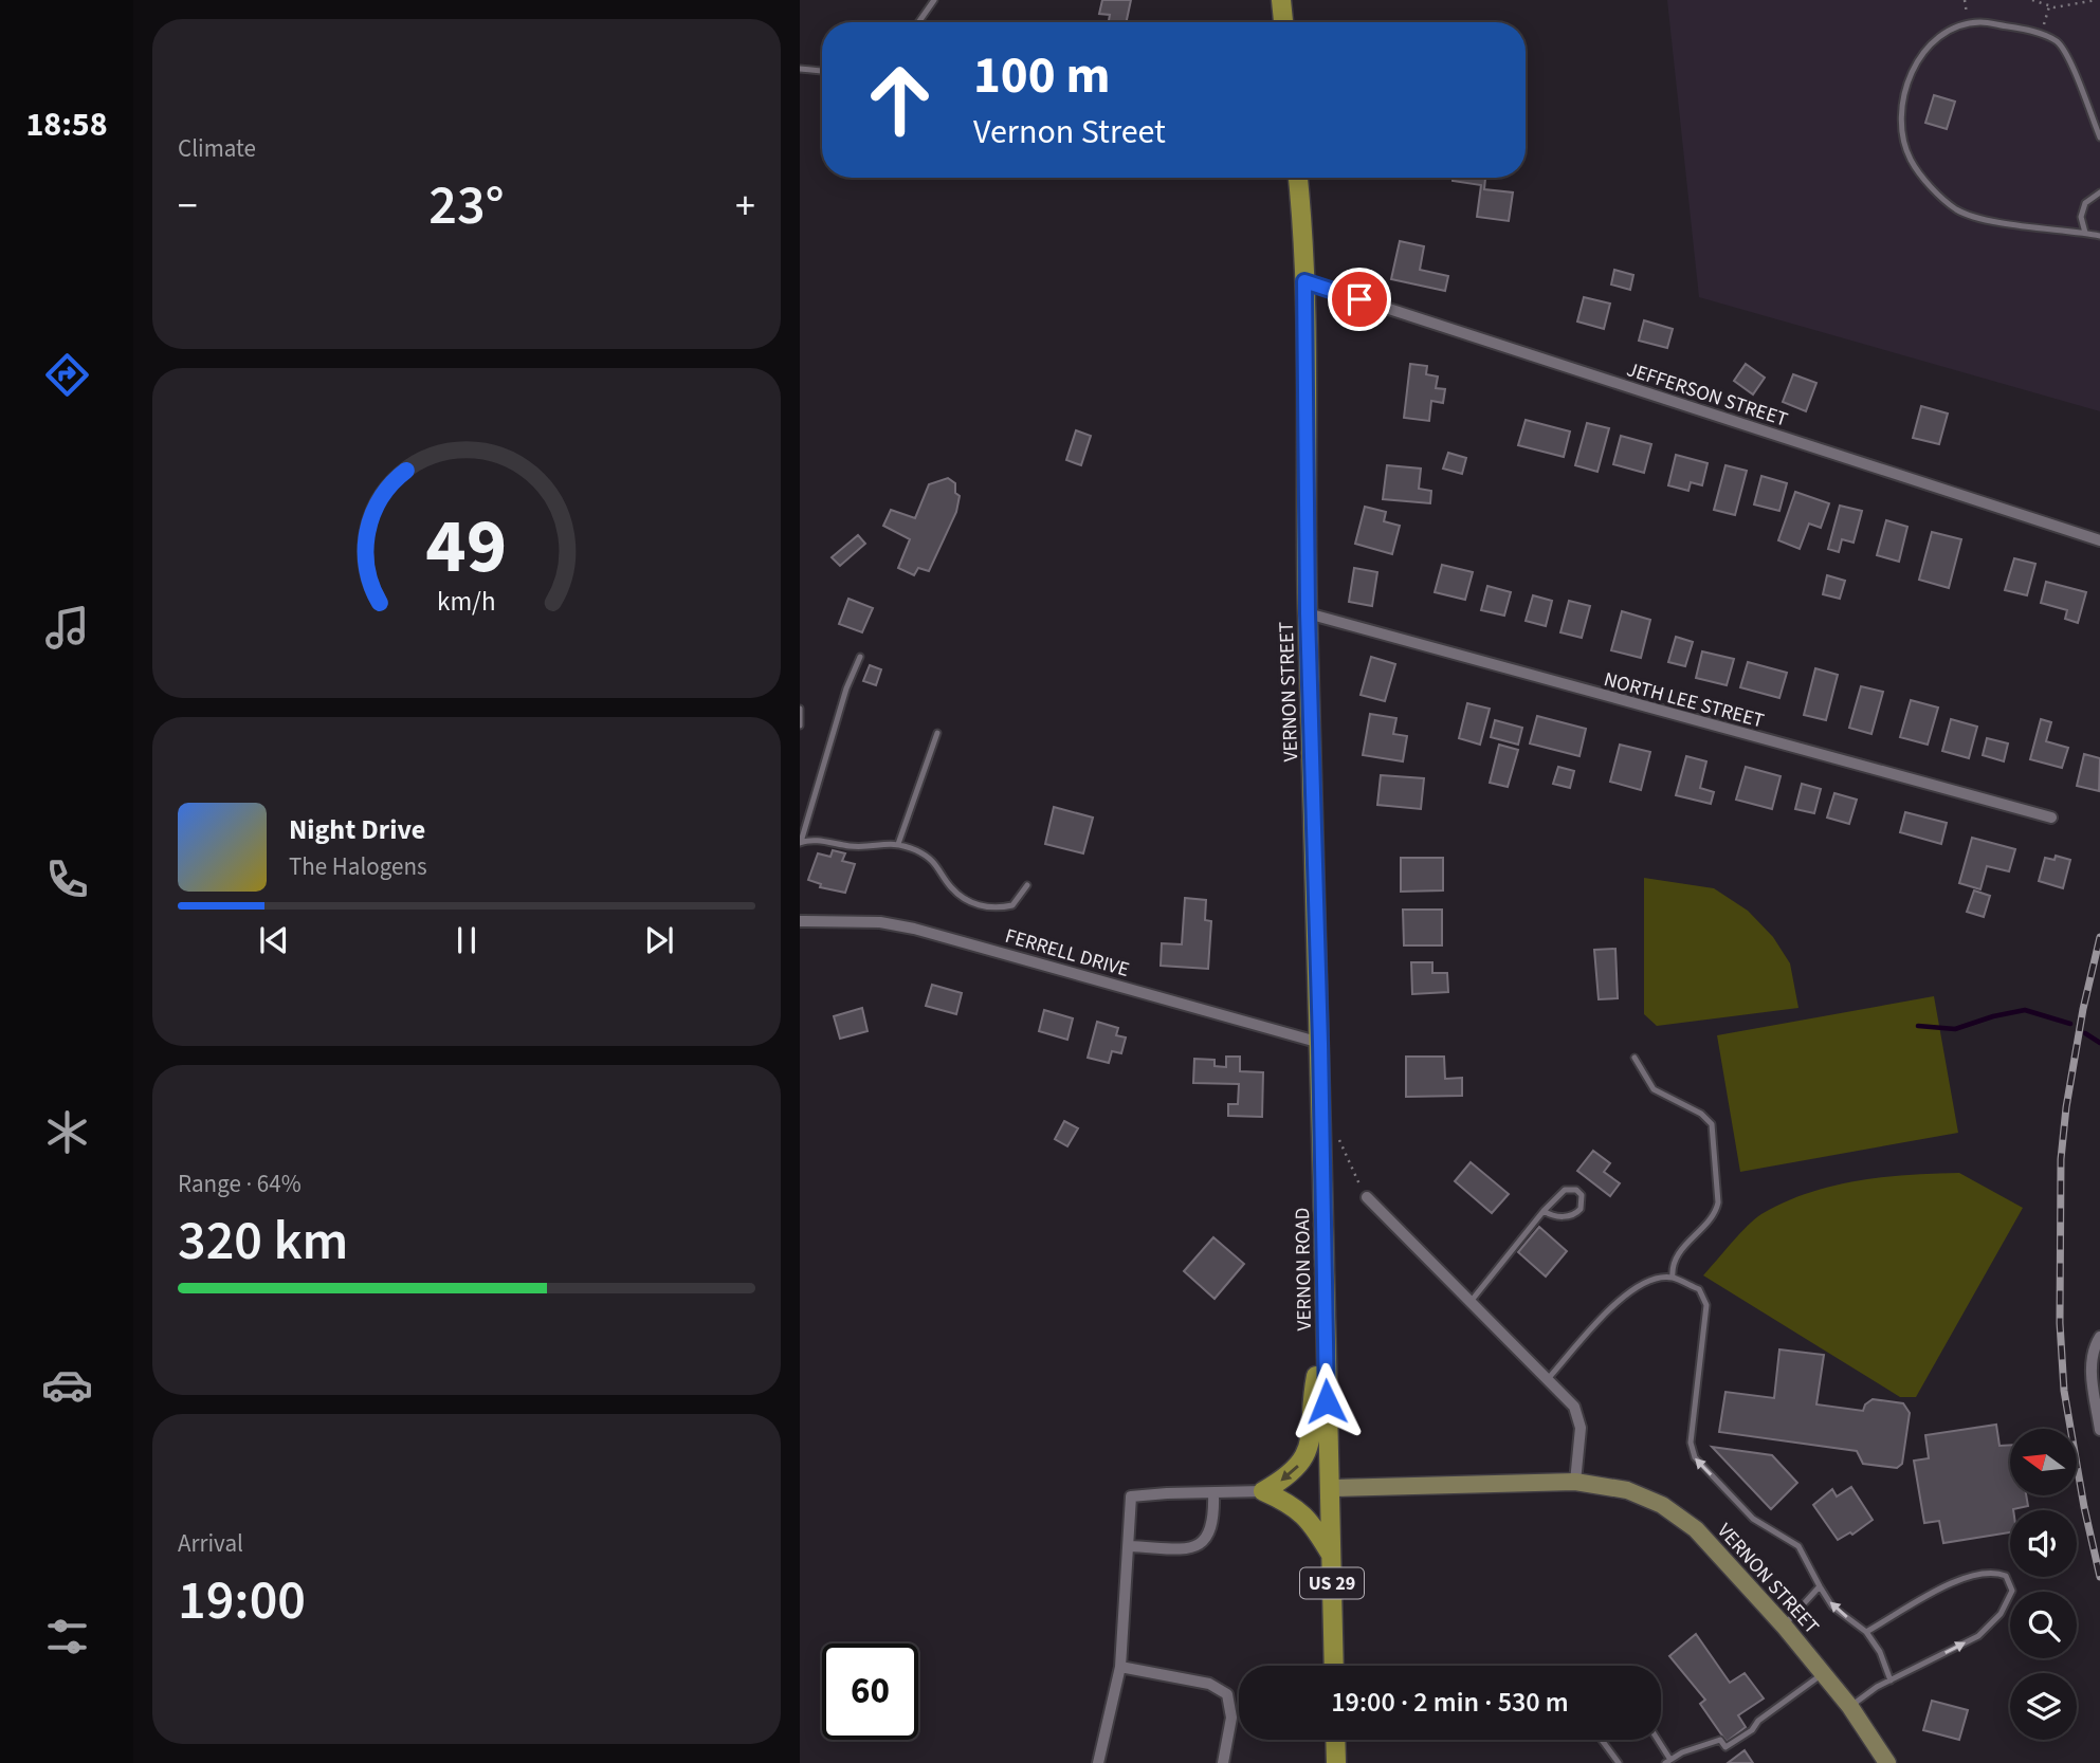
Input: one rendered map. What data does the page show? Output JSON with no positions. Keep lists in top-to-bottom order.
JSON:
{
  "streets": {
    "main road": ["VERNON STREET", "VERNON ROAD", "US 29"],
    "street": ["JEFFERSON STREET", "NORTH LEE STREET", "FERRELL DRIVE"]
  },
  "crossings": [
    ["JEFFERSON STREET", "VERNON STREET"],
    ["VERNON STREET", "NORTH LEE STREET"],
    ["VERNON STREET", "FERRELL DRIVE"],
    ["VERNON STREET", "VERNON ROAD"]
  ],
  "north": "left",
  "page": {
    "tabs": "18:58",
    "tile": [
      "Climate",
      ["Range · 64%", "320 km"],
      ["Arrival", "19:00"]
    ],
    "turn": ["100 m", "Vernon Street"],
    "heat": ["−", "23°", "+"],
    "song": ["Night Drive", "The Halogens"],
    "limit": "60",
    "trip": "19:00 · 2 min · 530 m",
    "gauge": ["49", "km/h"]
  }
}
